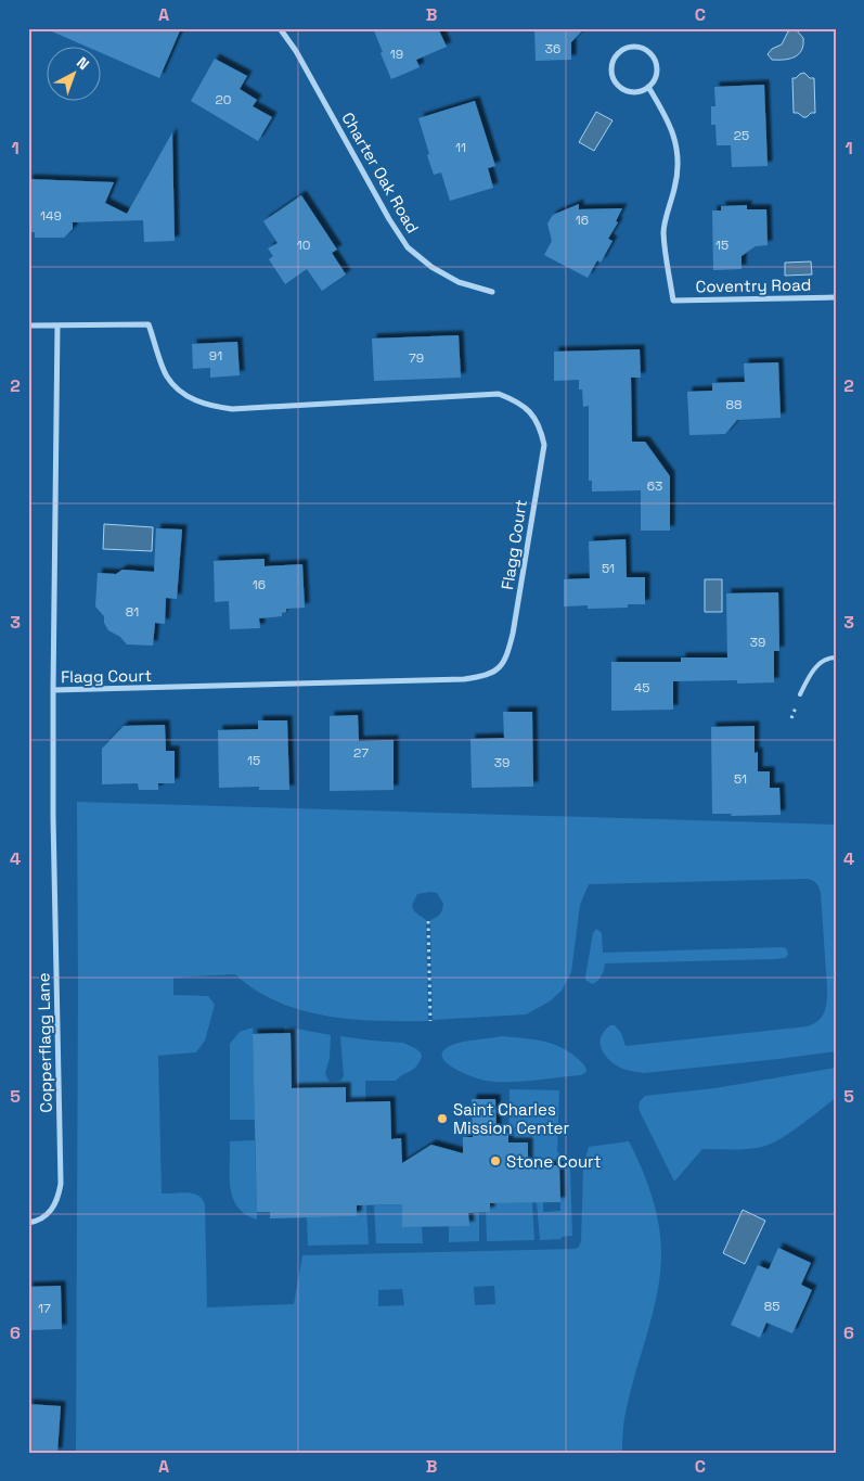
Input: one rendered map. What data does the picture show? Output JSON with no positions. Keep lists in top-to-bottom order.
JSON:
{
  "streets": {
    "street": [
      "Charter Oak Road",
      "Coventry Road",
      "Flagg Court",
      "Copperflagg Lane"
    ]
  },
  "crossings": [
    ["Flagg Court", "Copperflagg Lane"]
  ],
  "places": ["Saint Charles Mission Center", "Stone Court"],
  "house_numbers": [
    "36",
    "19",
    "20",
    "25",
    "11",
    "149",
    "16",
    "10",
    "15",
    "91",
    "79",
    "88",
    "63",
    "51",
    "16",
    "81",
    "39",
    "45",
    "27",
    "15",
    "39",
    "51",
    "85",
    "17"
  ],
  "north": "top right",
  "grid": {
    "columns": ["A", "B", "C"],
    "rows": [
      "1",
      "2",
      "3",
      "4",
      "5",
      "6"
    ]
  }
}
